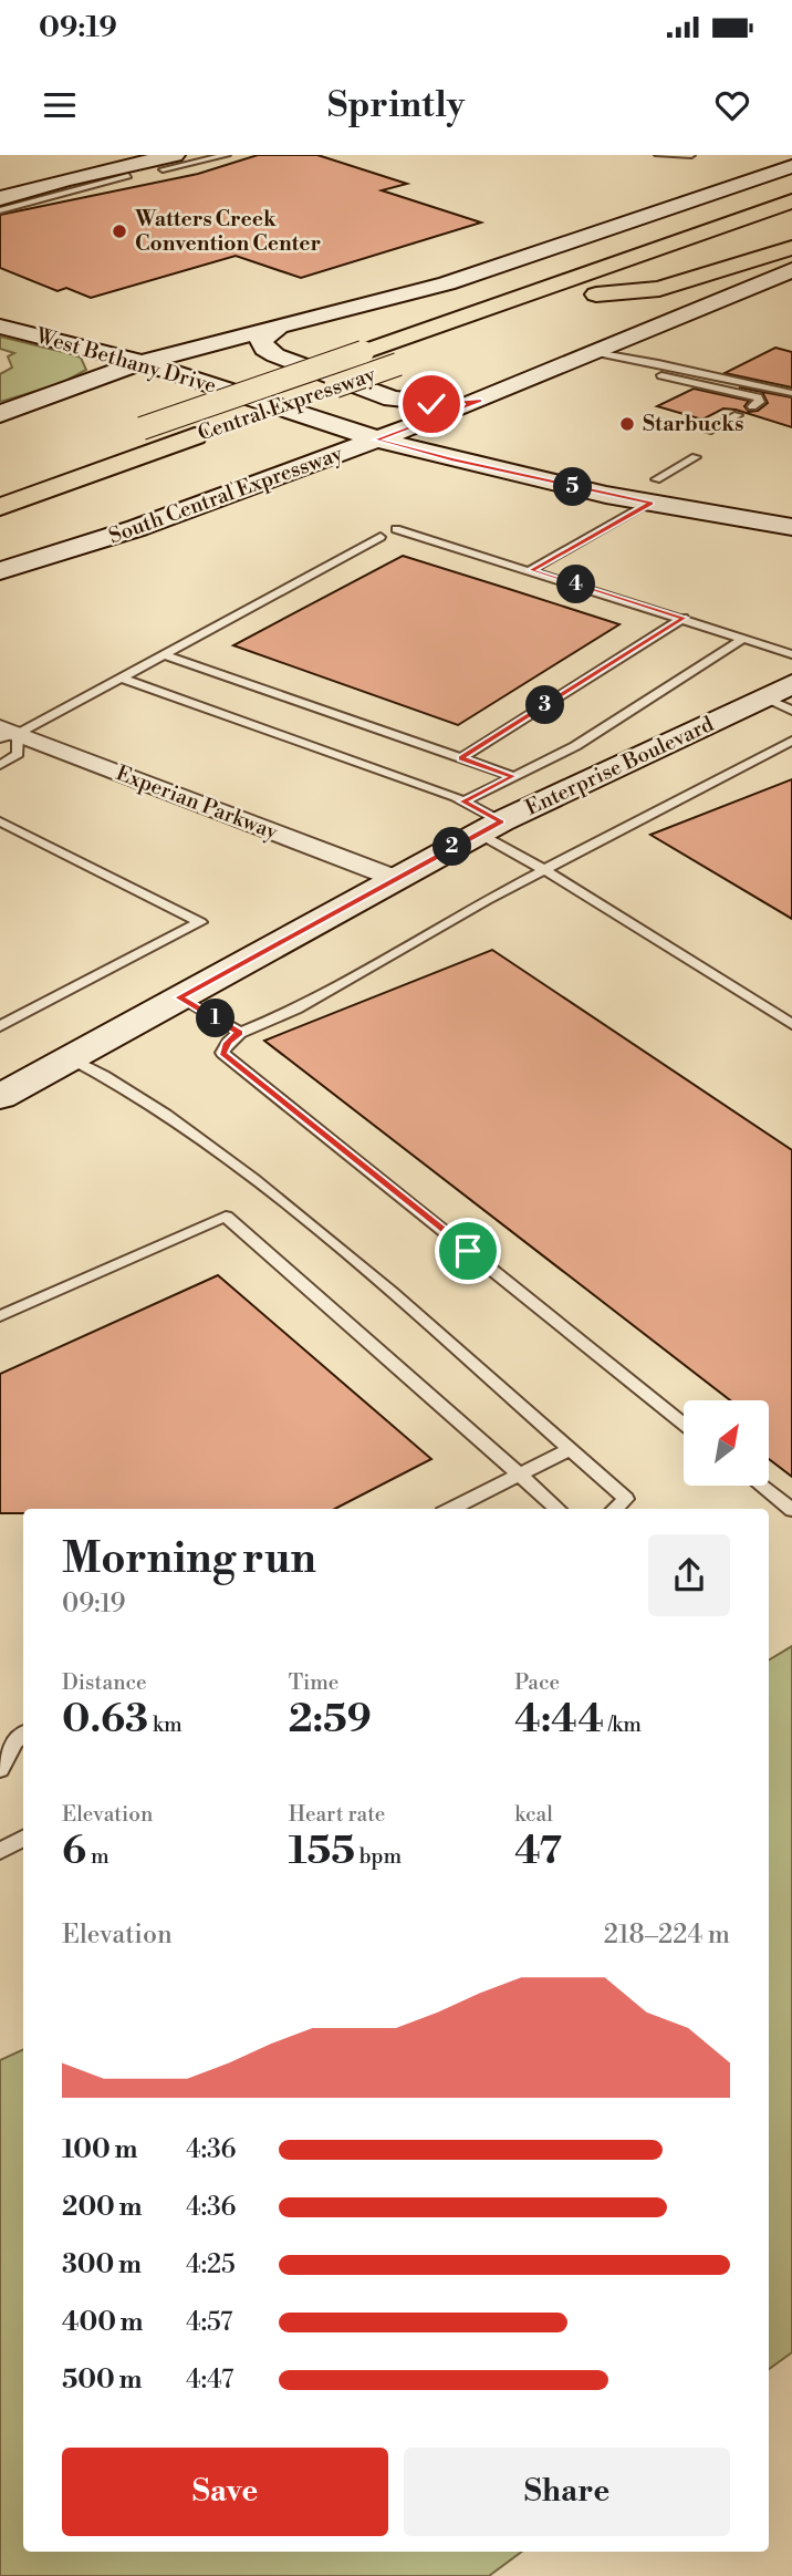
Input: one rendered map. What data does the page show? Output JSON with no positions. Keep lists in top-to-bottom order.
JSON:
{
  "streets": {
    "highway": ["Central Expressway"],
    "main road": ["West Bethany Drive", "South Central Expressway", "Enterprise Boulevard"],
    "street": ["Experian Parkway"]
  },
  "crossings": [
    ["West Bethany Drive", "South Central Expressway"],
    ["Enterprise Boulevard", "Experian Parkway"]
  ],
  "places": ["Watters Creek Convention Center", "Starbucks"],
  "north": "top right",
  "page": {
    "status": "09:19",
    "header": "Sprintly",
    "pins": [
      "5",
      "4",
      "3",
      "2",
      "1"
    ],
    "heading": ["Morning run", "09:19"],
    "stats": [
      ["Distance", "0.63 km"],
      ["Time", "2:59"],
      ["Pace", "4:44 /km"],
      ["Elevation", "6 m"],
      ["Heart rate", "155 bpm"],
      ["kcal", "47"]
    ],
    "chart": ["Elevation", "218–224 m"],
    "list": [
      {
        "name": "100 m",
        "note": "4:36"
      },
      {
        "name": "200 m",
        "note": "4:36"
      },
      {
        "name": "300 m",
        "note": "4:25"
      },
      {
        "name": "400 m",
        "note": "4:57"
      },
      {
        "name": "500 m",
        "note": "4:47"
      }
    ],
    "buttons": ["Save", "Share"]
  }
}
